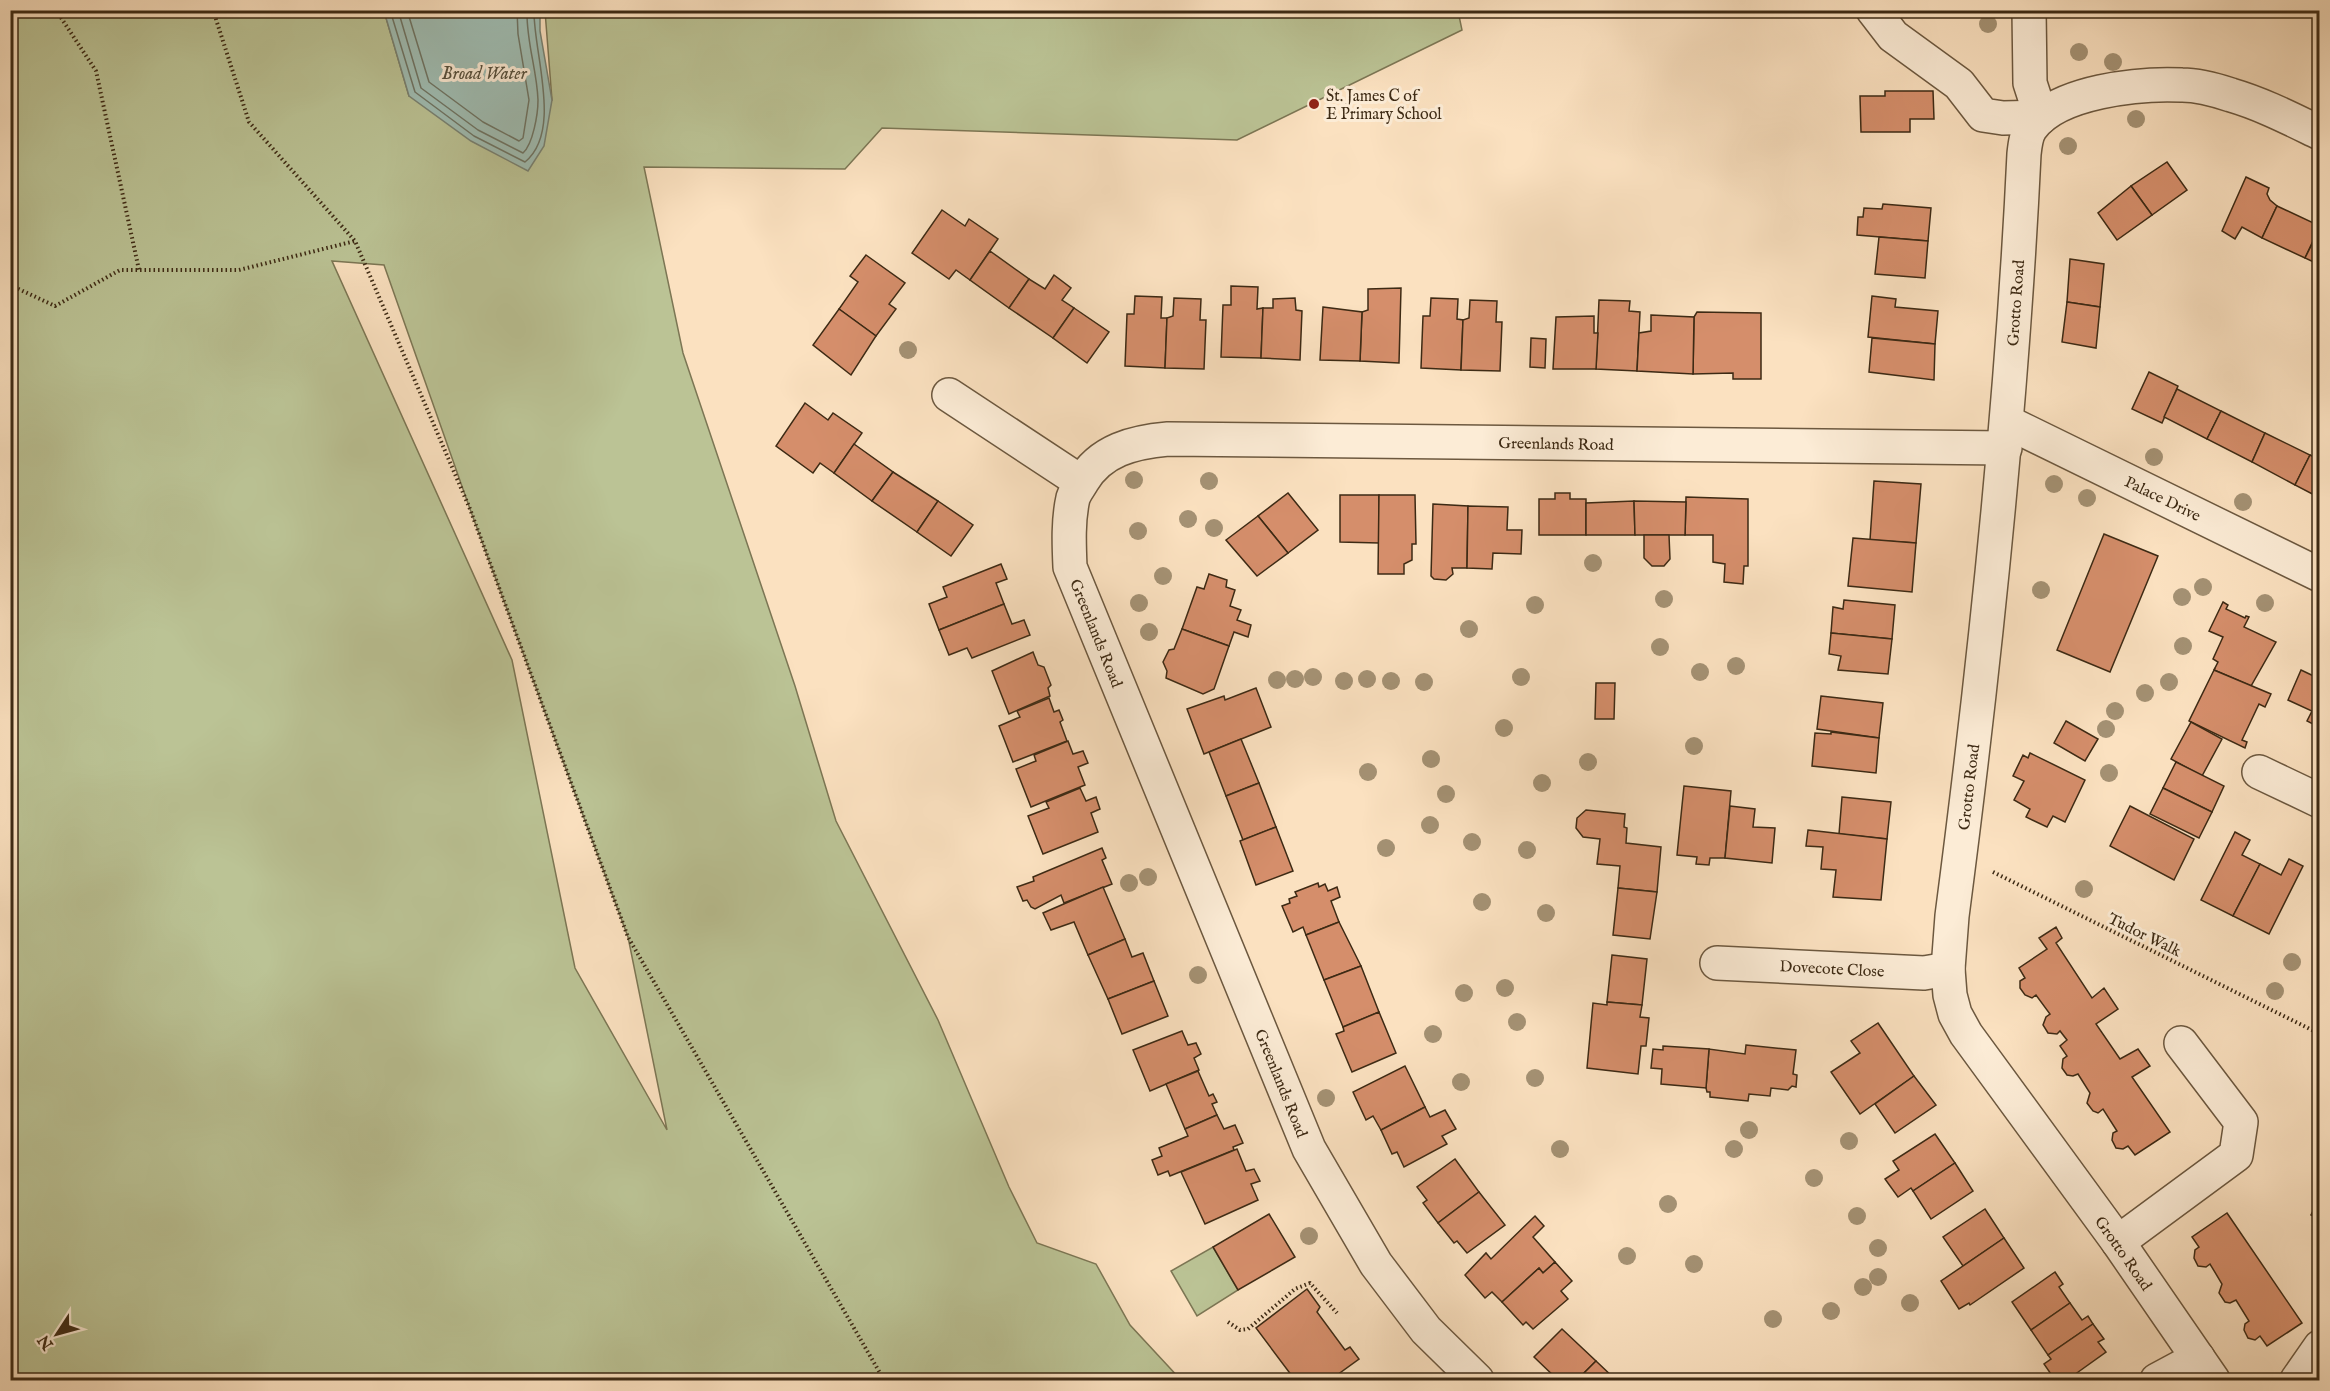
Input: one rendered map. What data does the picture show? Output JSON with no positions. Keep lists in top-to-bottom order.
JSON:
{
  "streets": {
    "street": [
      "Grotto Road",
      "Greenlands Road",
      "Palace Drive",
      "Dovecote Close"
    ],
    "path": ["Tudor Walk"]
  },
  "crossings": [
    ["Grotto Road", "Greenlands Road"],
    ["Grotto Road", "Palace Drive"],
    ["Grotto Road", "Tudor Walk"],
    ["Grotto Road", "Dovecote Close"],
    ["Greenlands Road", "Palace Drive"]
  ],
  "water": ["Broad Water"],
  "places": ["St. James C of E Primary School"],
  "north": "bottom left"
}
